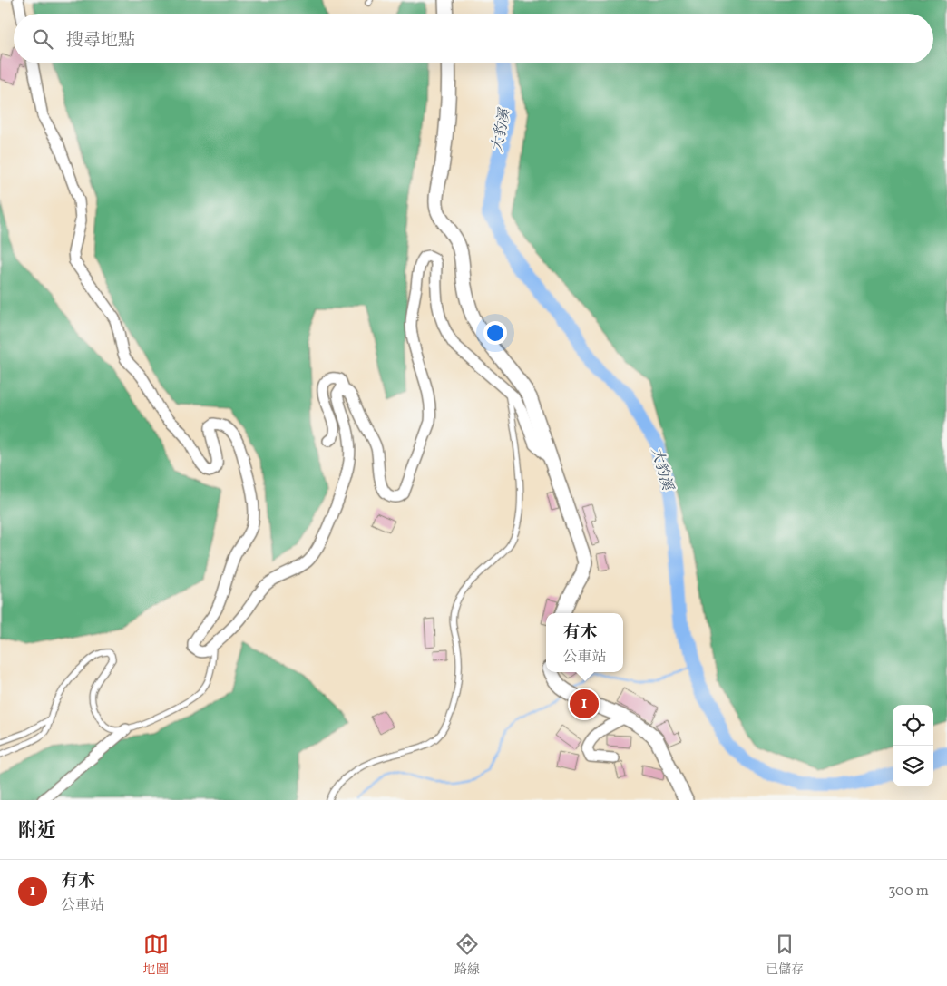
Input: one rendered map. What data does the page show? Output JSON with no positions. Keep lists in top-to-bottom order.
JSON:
{
  "water": ["大豹溪"],
  "page": {
    "search": "搜尋地點",
    "popup": ["有木", "公車站"],
    "pins": "1",
    "heading": "附近",
    "list": [
      {
        "mark": "1",
        "name": "有木",
        "note": "公車站",
        "value": "300 m"
      }
    ],
    "nav": ["地圖", "路線", "已儲存"]
  }
}
